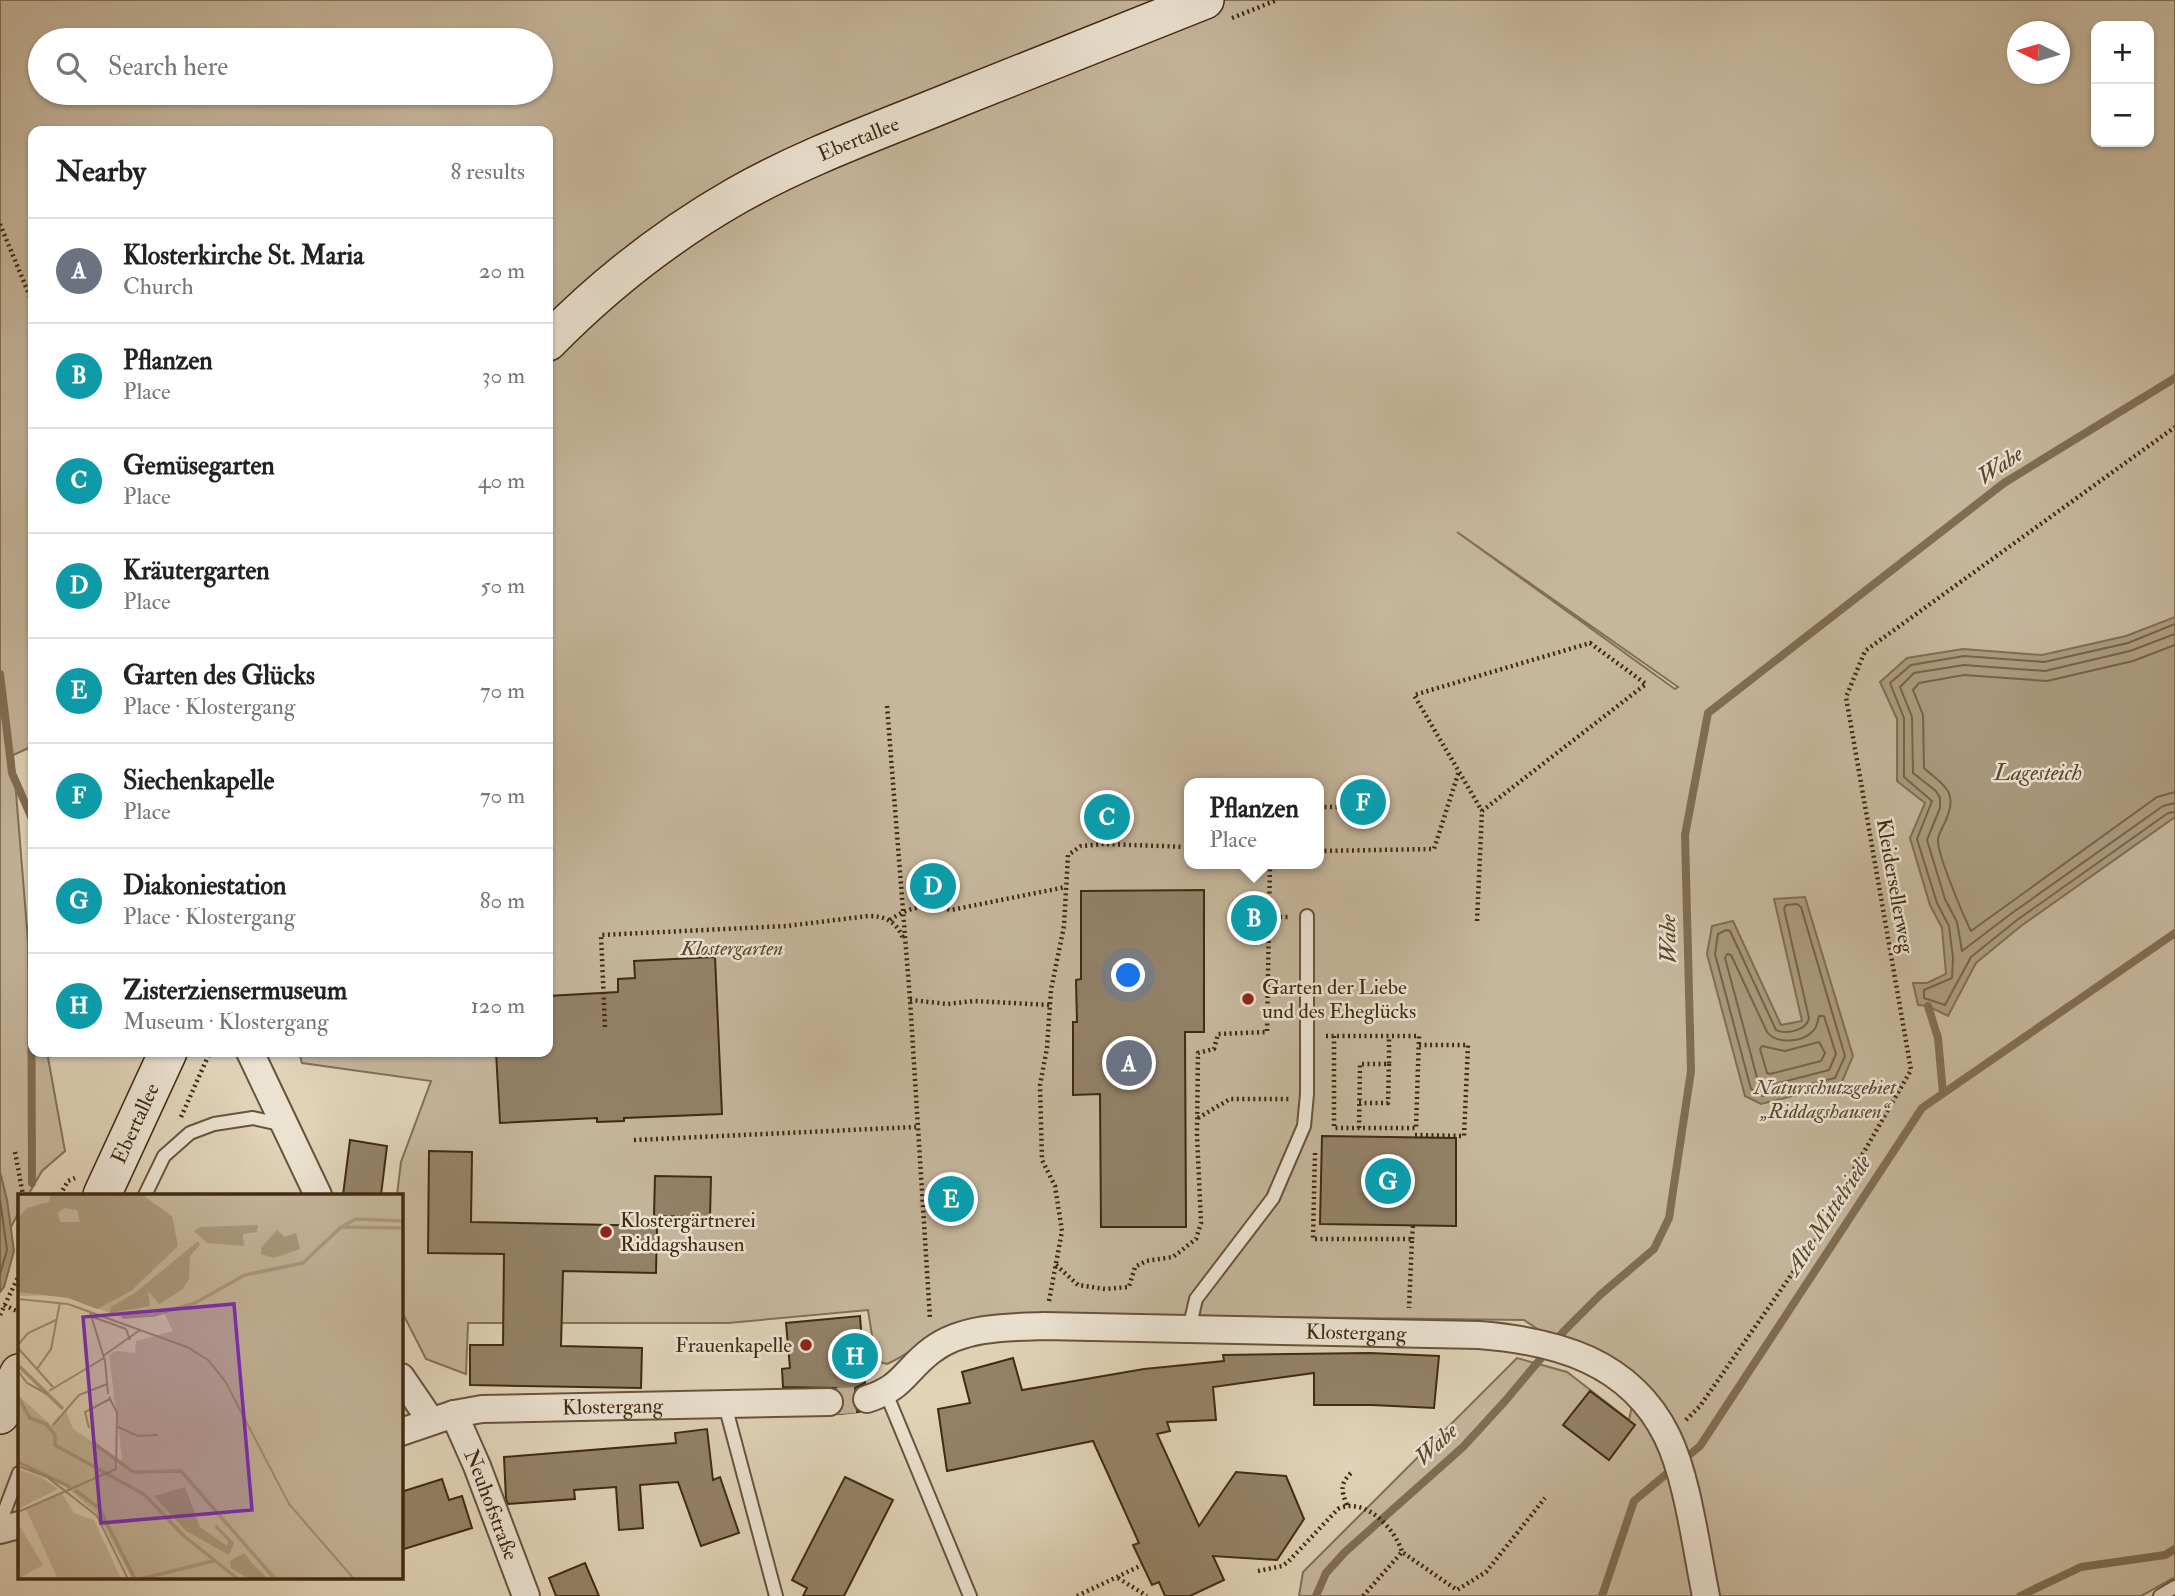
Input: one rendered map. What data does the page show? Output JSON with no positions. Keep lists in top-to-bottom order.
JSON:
{
  "streets": {
    "main road": ["Ebertallee"],
    "street": ["Klostergang", "Neuhofstraße"],
    "path": ["Kleidersellerweg"]
  },
  "crossings": [
    ["Kleidersellerweg", "Klostergang"],
    ["Klostergang", "Neuhofstraße"]
  ],
  "water": ["Wabe", "Lagesteich", "Alte Mittelriede"],
  "parks": ["Klostergarten", "Naturschutzgebiet „Riddagshausen“"],
  "places": ["Garten der Liebe und des Eheglücks", "Klostergärtnerei Riddagshausen", "Frauenkapelle"],
  "north": "left",
  "page": {
    "map_buttons": ["+", "−"],
    "search": "Search here",
    "heading": ["Nearby", "8 results"],
    "list": [
      {
        "mark": "A",
        "name": "Klosterkirche St. Maria",
        "note": "Church",
        "value": "20 m"
      },
      {
        "mark": "B",
        "name": "Pflanzen",
        "note": "Place",
        "value": "30 m"
      },
      {
        "mark": "C",
        "name": "Gemüsegarten",
        "note": "Place",
        "value": "40 m"
      },
      {
        "mark": "D",
        "name": "Kräutergarten",
        "note": "Place",
        "value": "50 m"
      },
      {
        "mark": "E",
        "name": "Garten des Glücks",
        "note": "Place · Klostergang",
        "value": "70 m"
      },
      {
        "mark": "F",
        "name": "Siechenkapelle",
        "note": "Place",
        "value": "70 m"
      },
      {
        "mark": "G",
        "name": "Diakoniestation",
        "note": "Place · Klostergang",
        "value": "80 m"
      },
      {
        "mark": "H",
        "name": "Zisterziensermuseum",
        "note": "Museum · Klostergang",
        "value": "120 m"
      }
    ],
    "pins": [
      "F",
      "C",
      "D",
      "B",
      "A",
      "G",
      "E",
      "H"
    ],
    "popup": ["Pflanzen", "Place"]
  }
}
